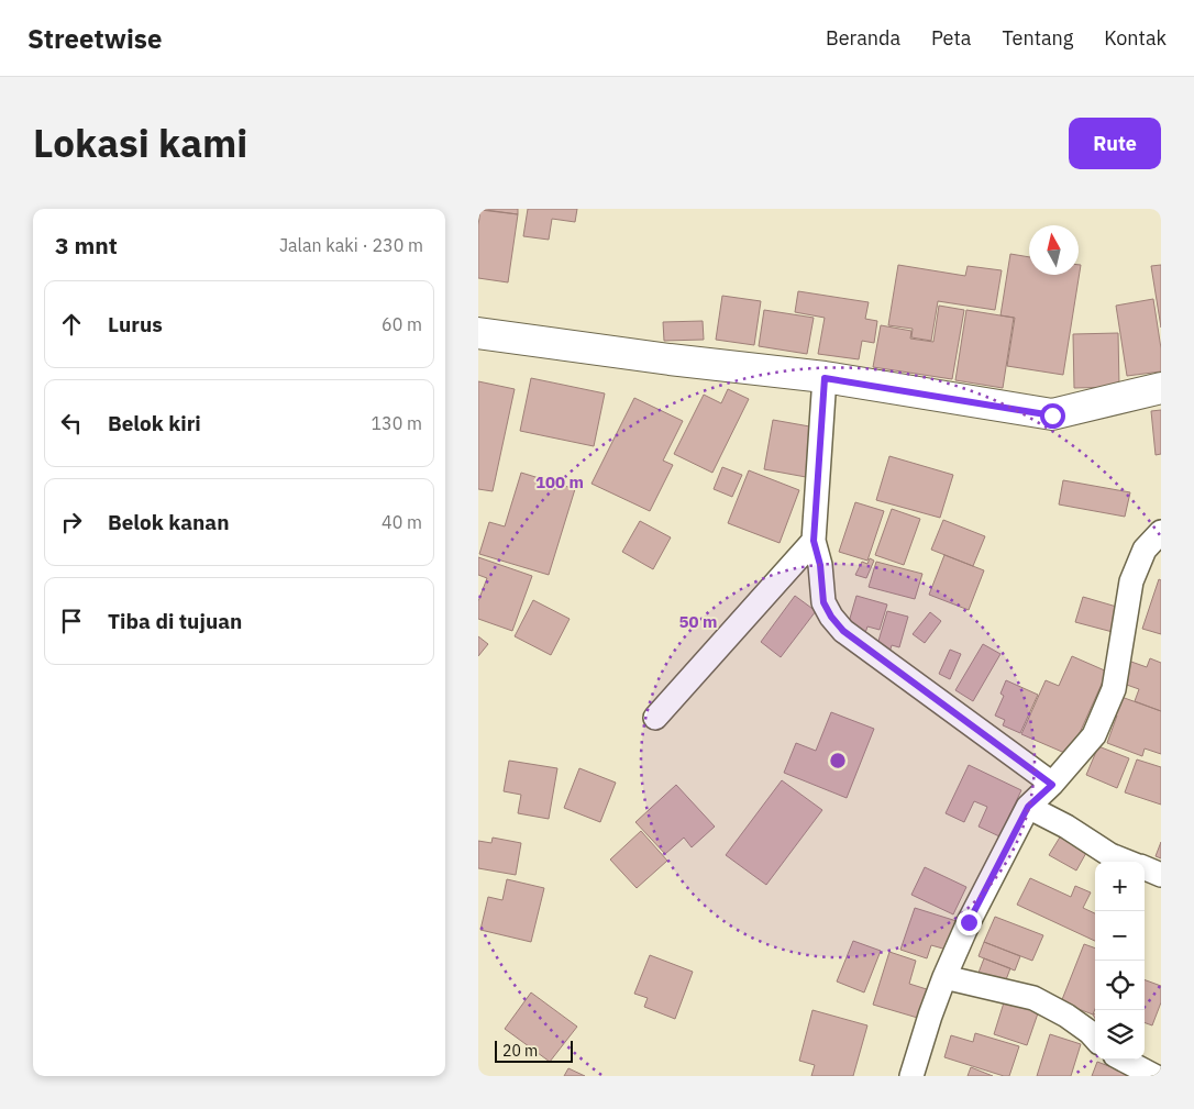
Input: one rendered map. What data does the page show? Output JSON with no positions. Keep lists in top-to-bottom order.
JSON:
{
  "scale_bar": "20 m",
  "north": "top",
  "page": {
    "header": "Streetwise",
    "nav": [
      "Beranda",
      "Peta",
      "Tentang",
      "Kontak"
    ],
    "title": "Lokasi kami",
    "buttons": "Rute",
    "heading": ["3 mnt", "Jalan kaki · 230 m"],
    "list": [
      ["Lurus", "60 m"],
      ["Belok kiri", "130 m"],
      ["Belok kanan", "40 m"],
      "Tiba di tujuan"
    ],
    "map_buttons": ["+", "−"],
    "scale": "20 m"
  },
  "rings": ["100 m", "50 m"]
}
